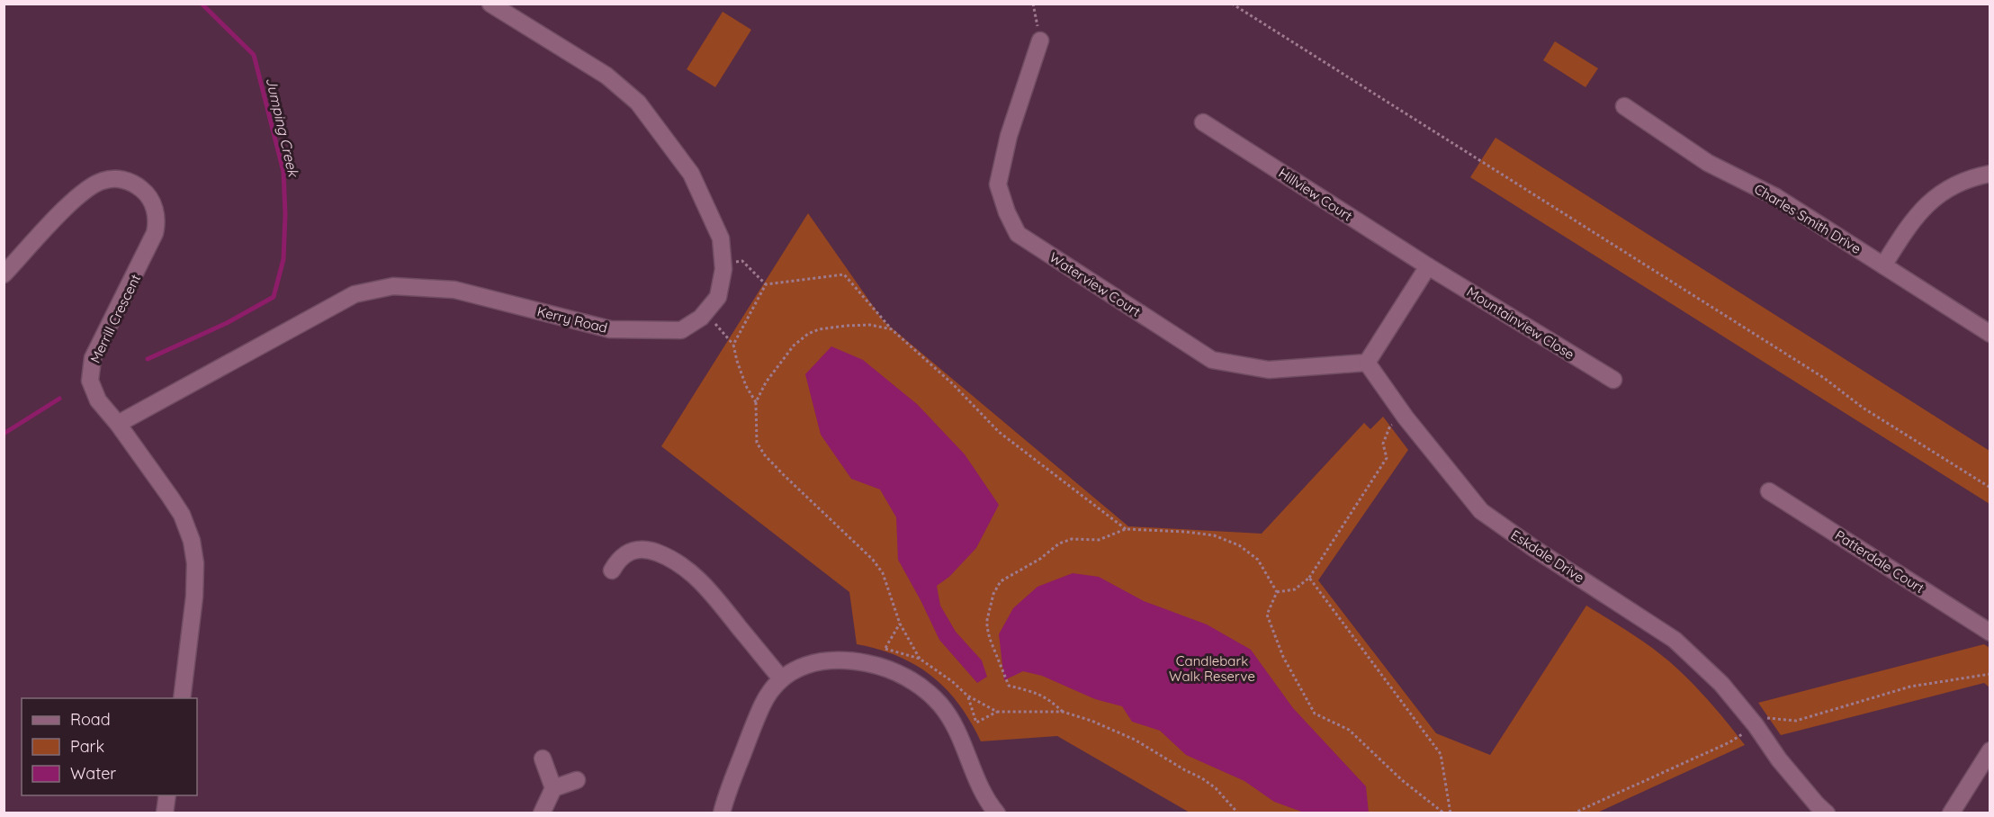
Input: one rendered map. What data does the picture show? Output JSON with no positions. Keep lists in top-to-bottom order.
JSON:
{
  "streets": {
    "street": [
      "Hillview Court",
      "Charles Smith Drive",
      "Waterview Court",
      "Merrill Crescent",
      "Kerry Road",
      "Mountainview Close",
      "Eskdale Drive",
      "Patterdale Court"
    ]
  },
  "crossings": [
    ["Hillview Court", "Mountainview Close"],
    ["Waterview Court", "Eskdale Drive"],
    ["Merrill Crescent", "Kerry Road"]
  ],
  "water": ["Jumping Creek"],
  "parks": ["Candlebark Walk Reserve"],
  "legend": ["Road", "Park", "Water"]
}
